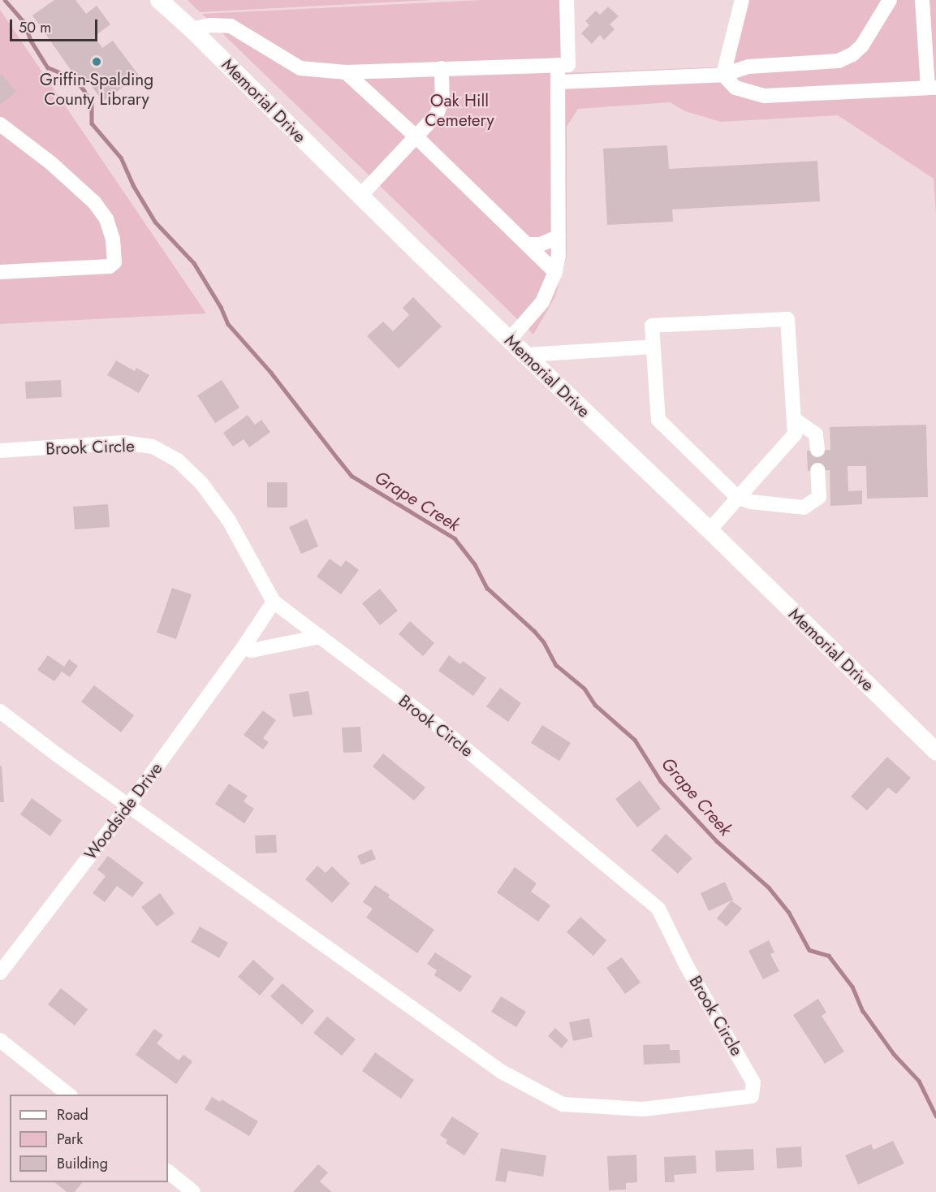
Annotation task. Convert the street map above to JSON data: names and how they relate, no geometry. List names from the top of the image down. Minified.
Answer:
{"streets":{"main road":["Memorial Drive"],"street":["Brook Circle","Woodside Drive"]},"crossings":[["Brook Circle","Woodside Drive"]],"water":["Grape Creek"],"parks":["Oak Hill Cemetery"],"places":["Griffin-Spalding County Library"],"legend":["Road","Park","Building"],"scale_bar":"50 m"}
